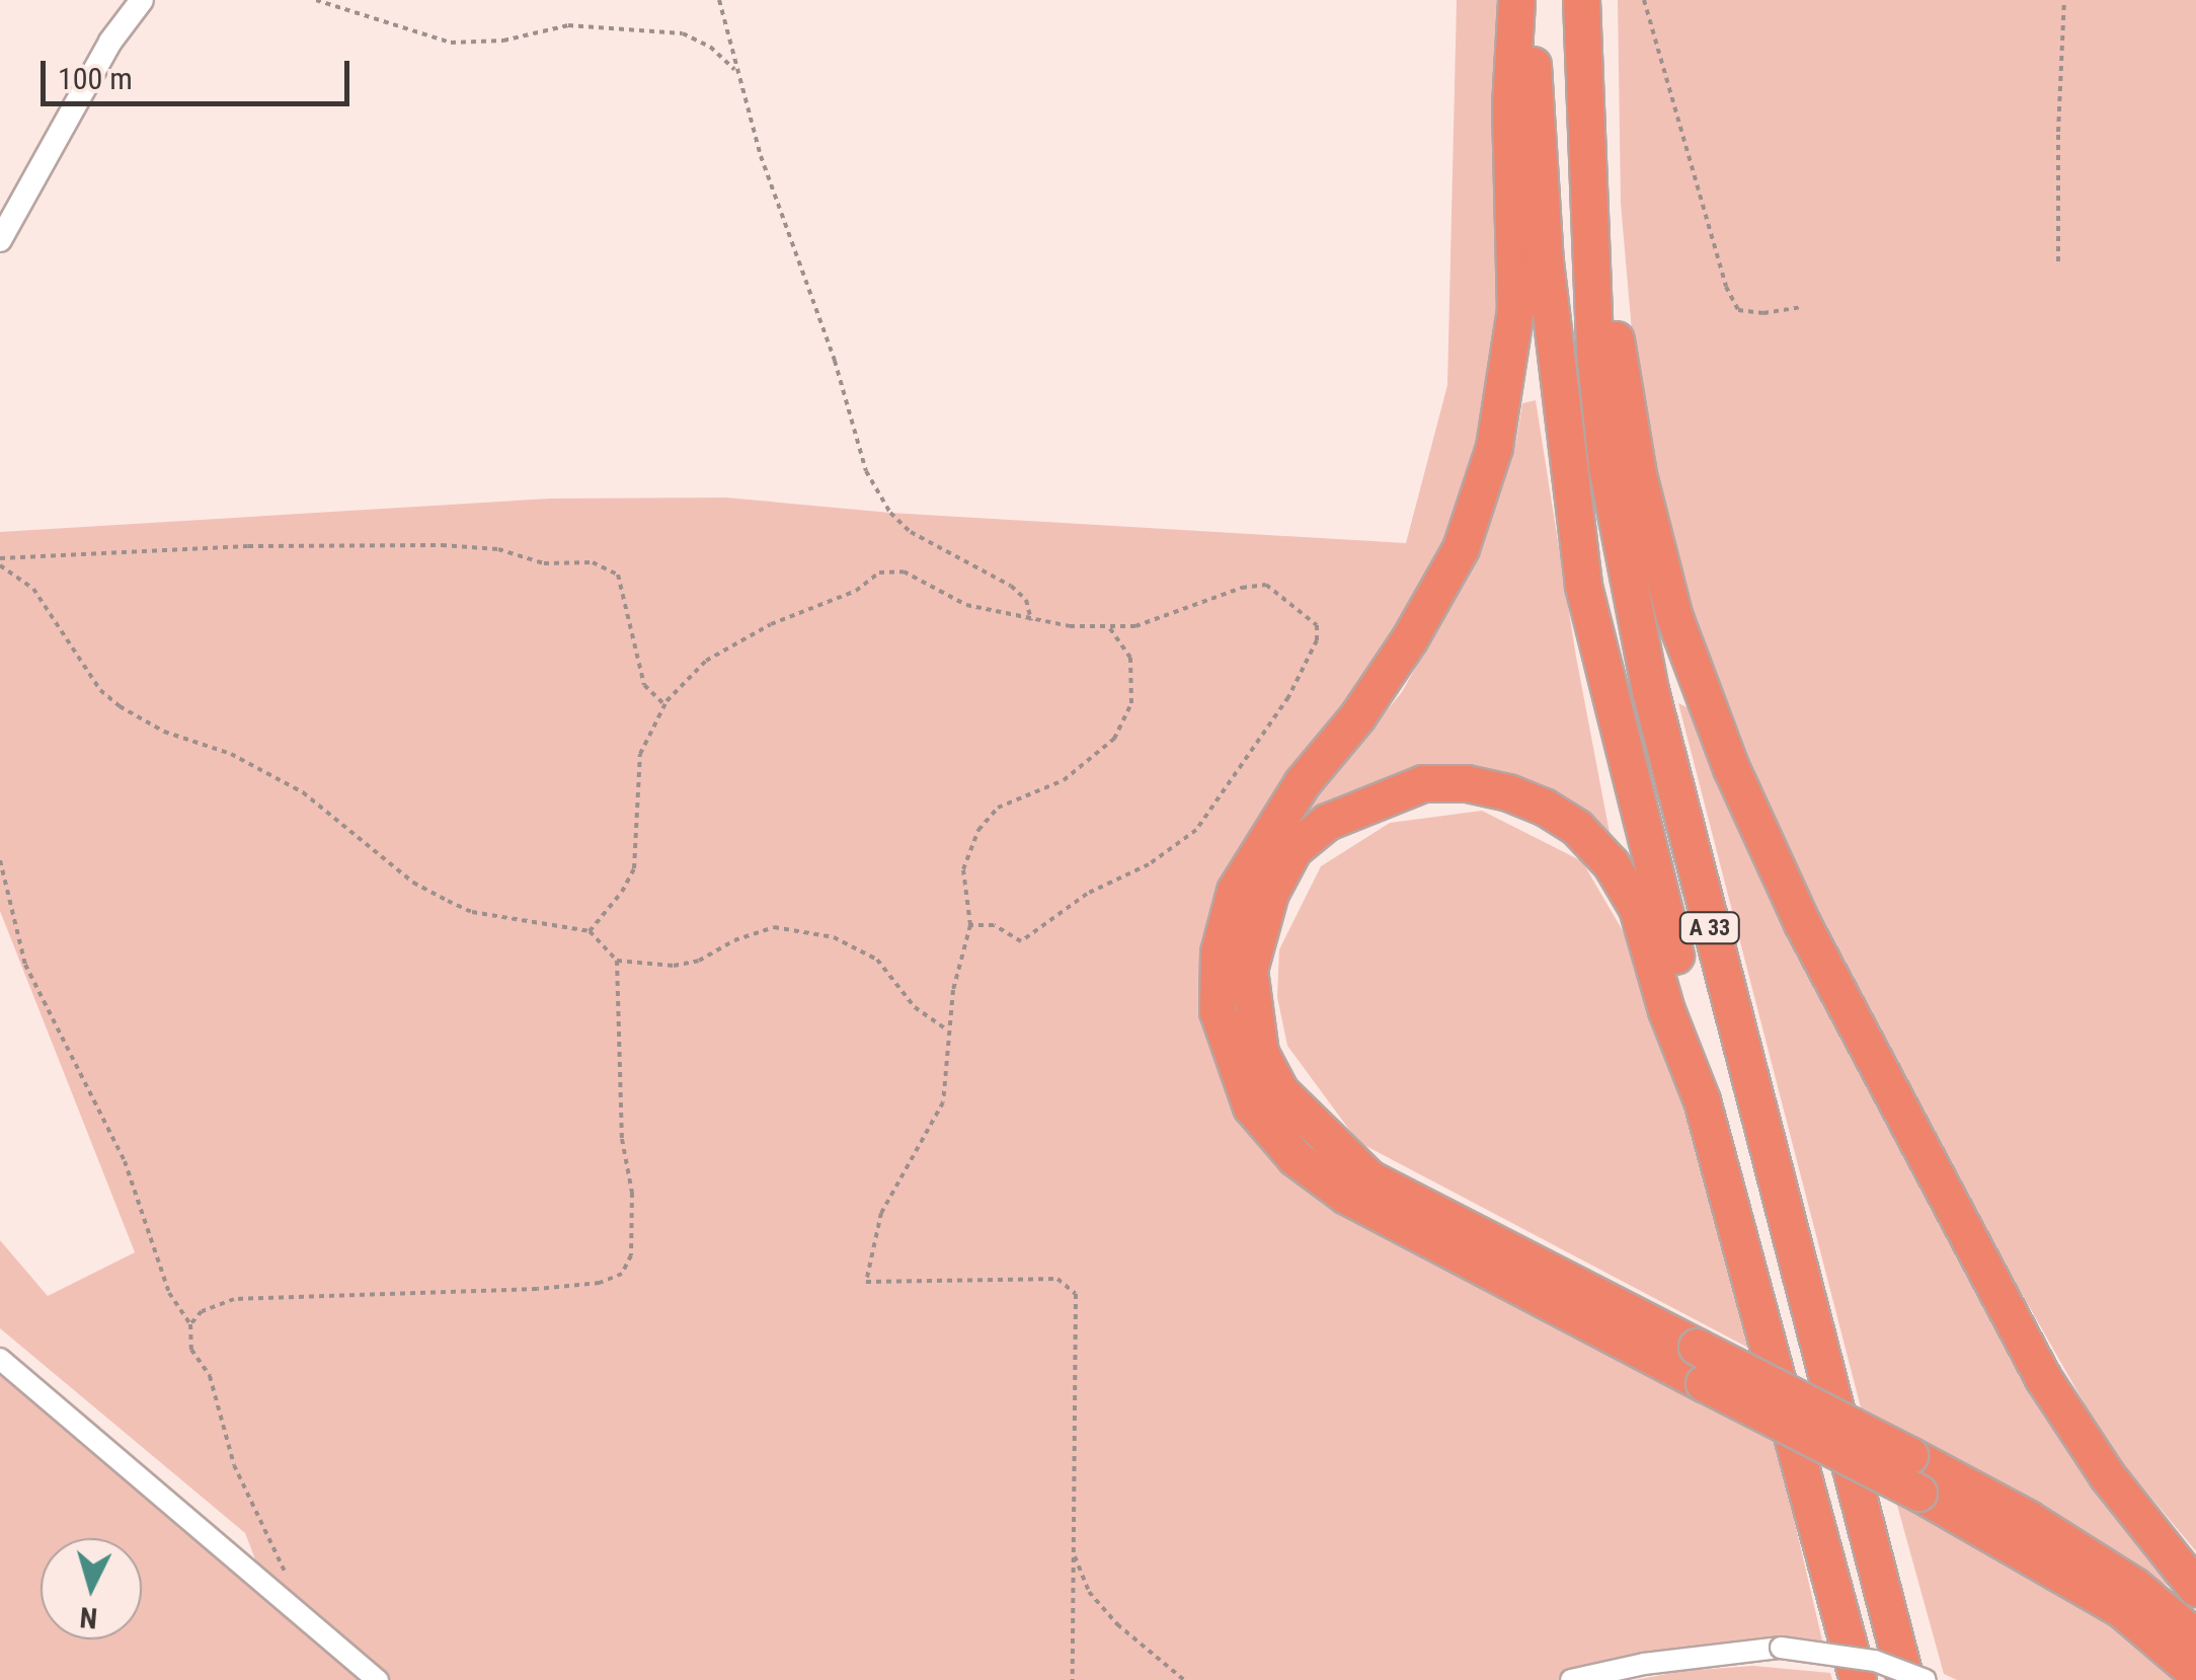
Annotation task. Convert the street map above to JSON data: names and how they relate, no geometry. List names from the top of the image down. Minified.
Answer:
{"streets":{"highway":["A 33"]},"scale_bar":"100 m","north":"bottom"}
